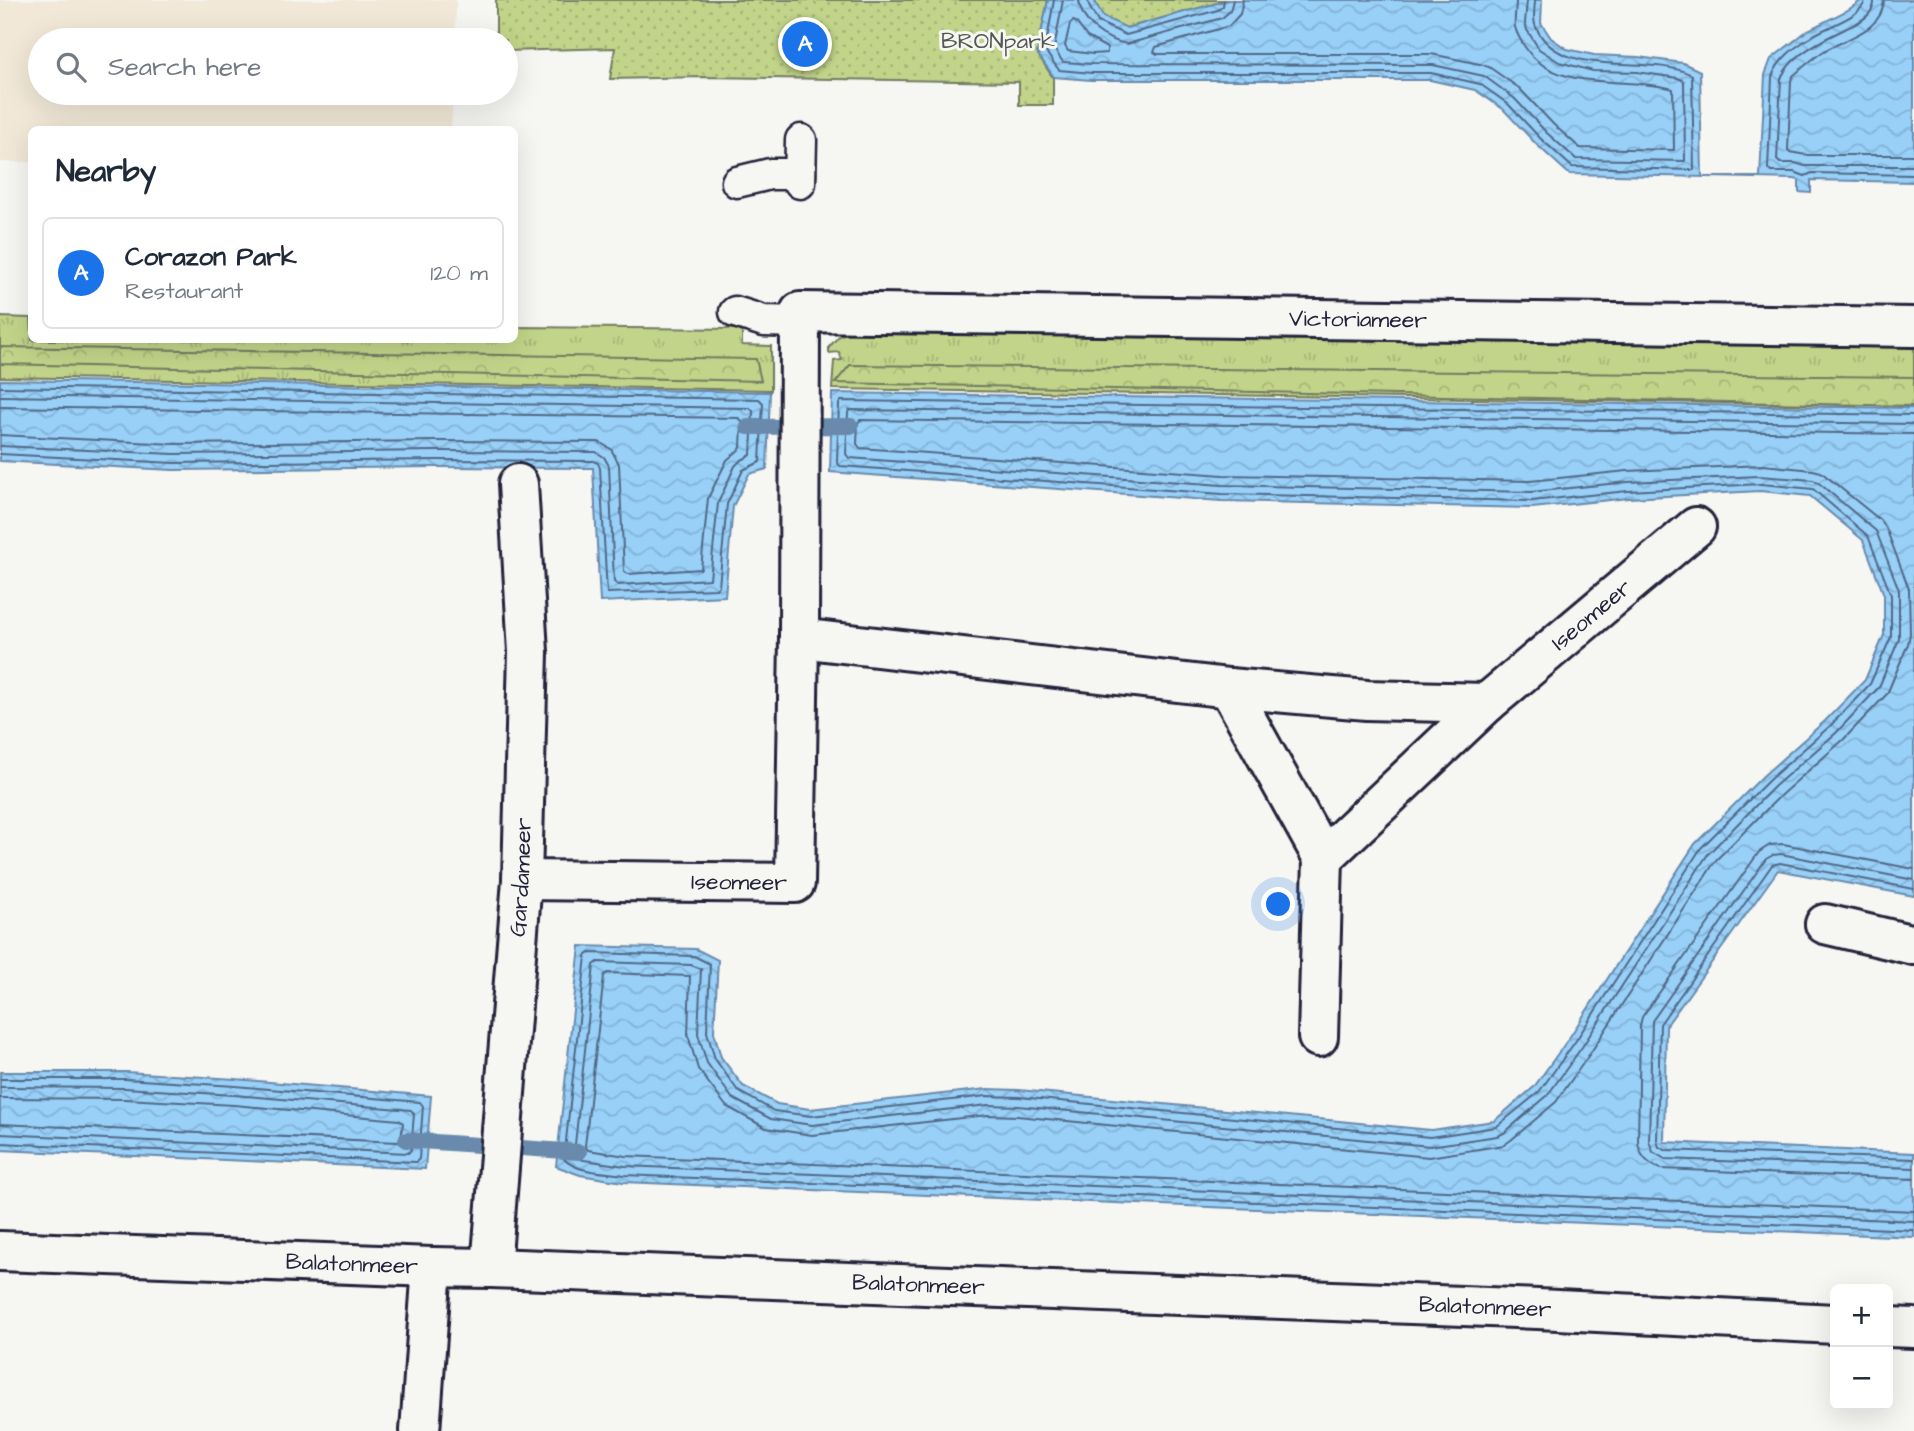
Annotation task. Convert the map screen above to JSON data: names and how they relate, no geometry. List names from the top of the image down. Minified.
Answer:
{"streets":{"street":["Victoriameer","Iseomeer","Gardameer","Balatonmeer"]},"crossings":[["Victoriameer","Iseomeer"],["Iseomeer","Gardameer"],["Gardameer","Balatonmeer"]],"parks":["BRONpark"],"page":{"pins":"A","search":"Search here","heading":"Nearby","list":[{"mark":"A","name":"Corazon Park","note":"Restaurant","value":"120 m"}],"map_buttons":["+","−"]}}
